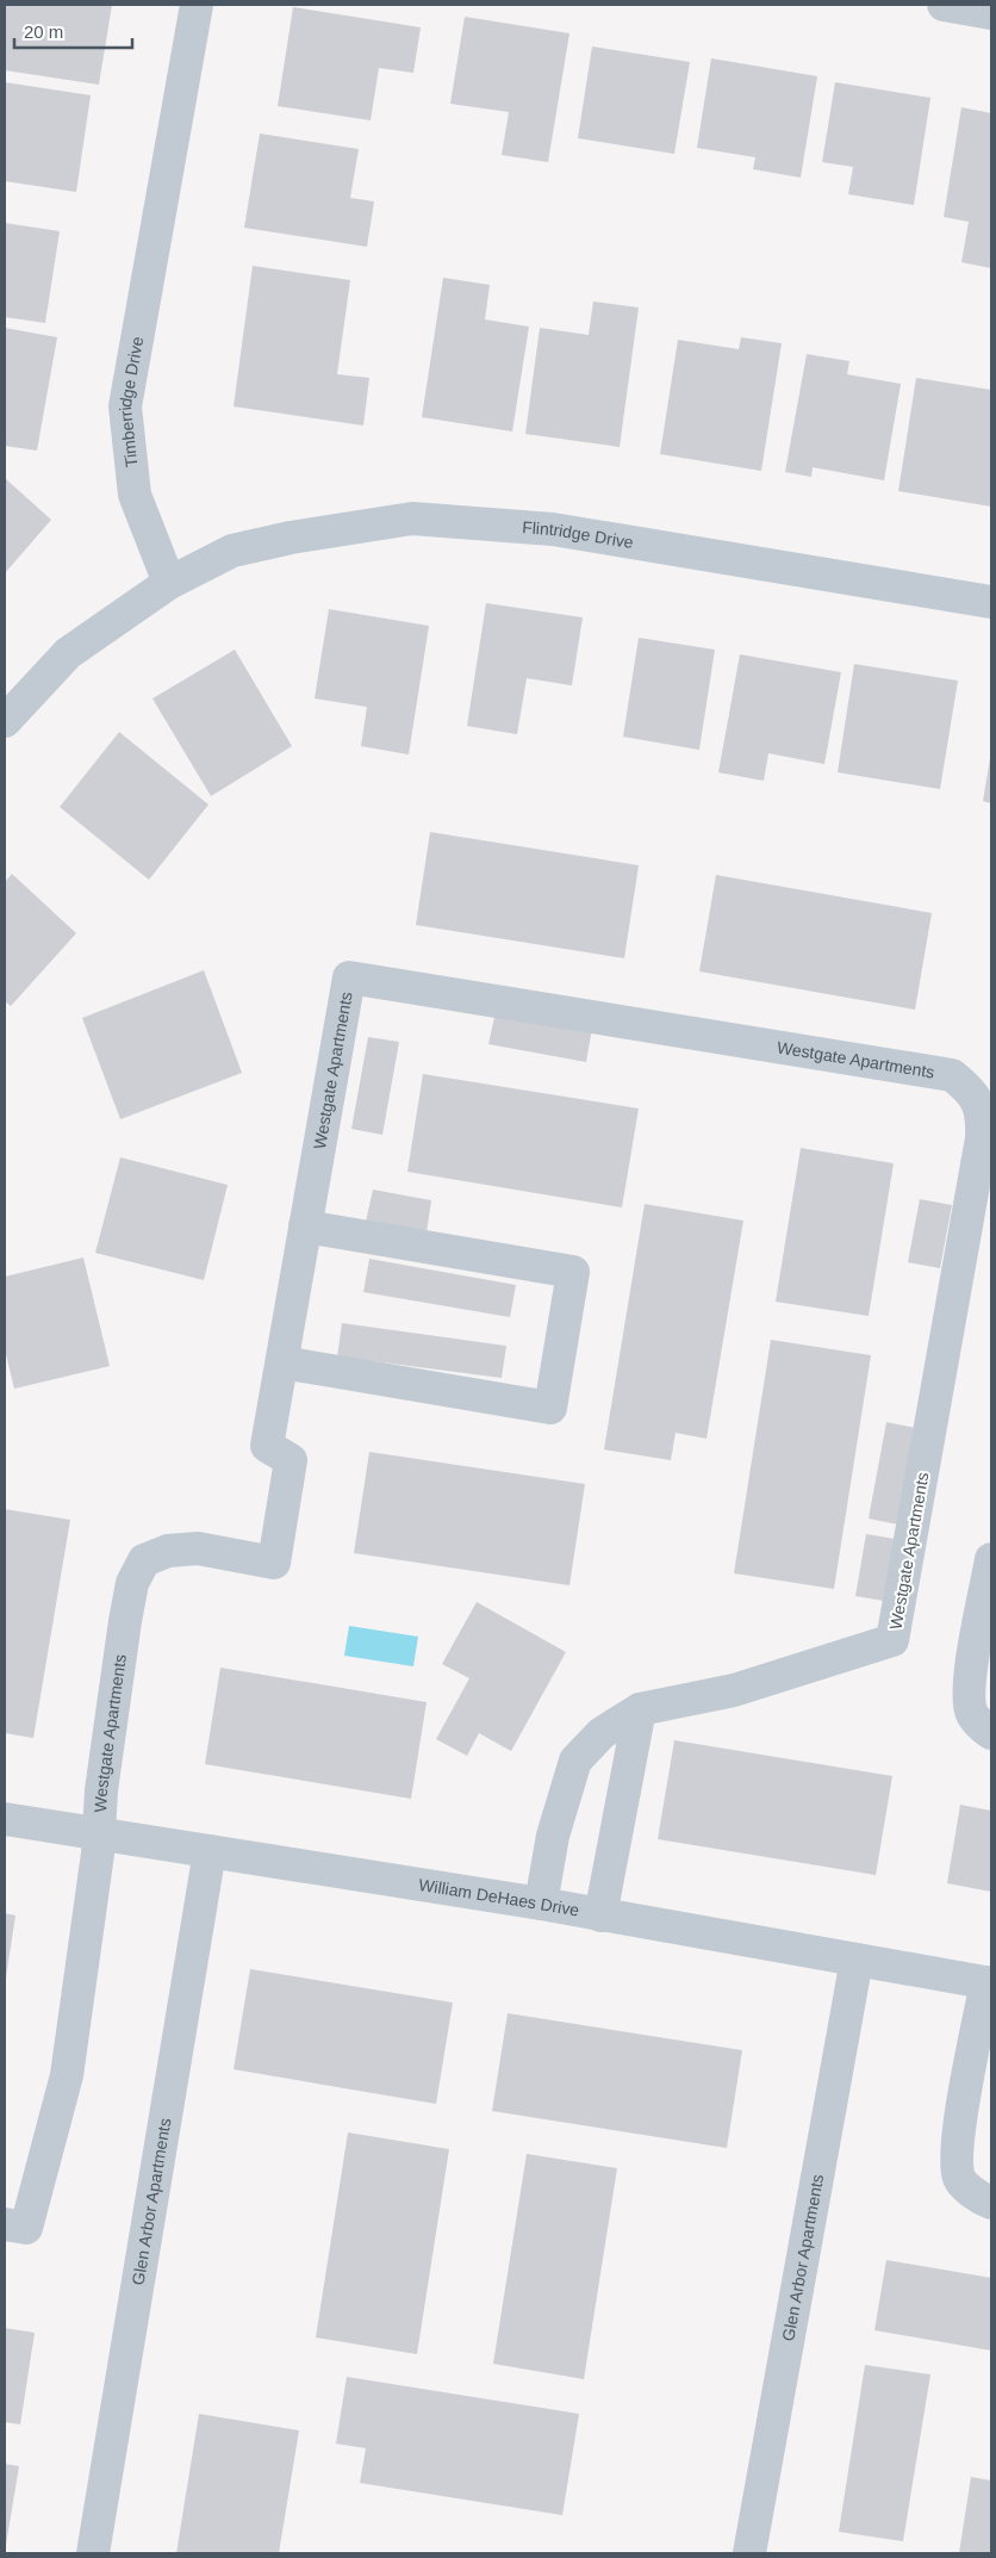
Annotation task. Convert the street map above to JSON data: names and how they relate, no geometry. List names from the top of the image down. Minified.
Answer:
{"streets":{"street":["Timberridge Drive","Flintridge Drive","Westgate Apartments","William DeHaes Drive","Glen Arbor Apartments"]},"crossings":[["Timberridge Drive","Flintridge Drive"],["Westgate Apartments","William DeHaes Drive"],["William DeHaes Drive","Glen Arbor Apartments"]],"scale_bar":"20 m"}
